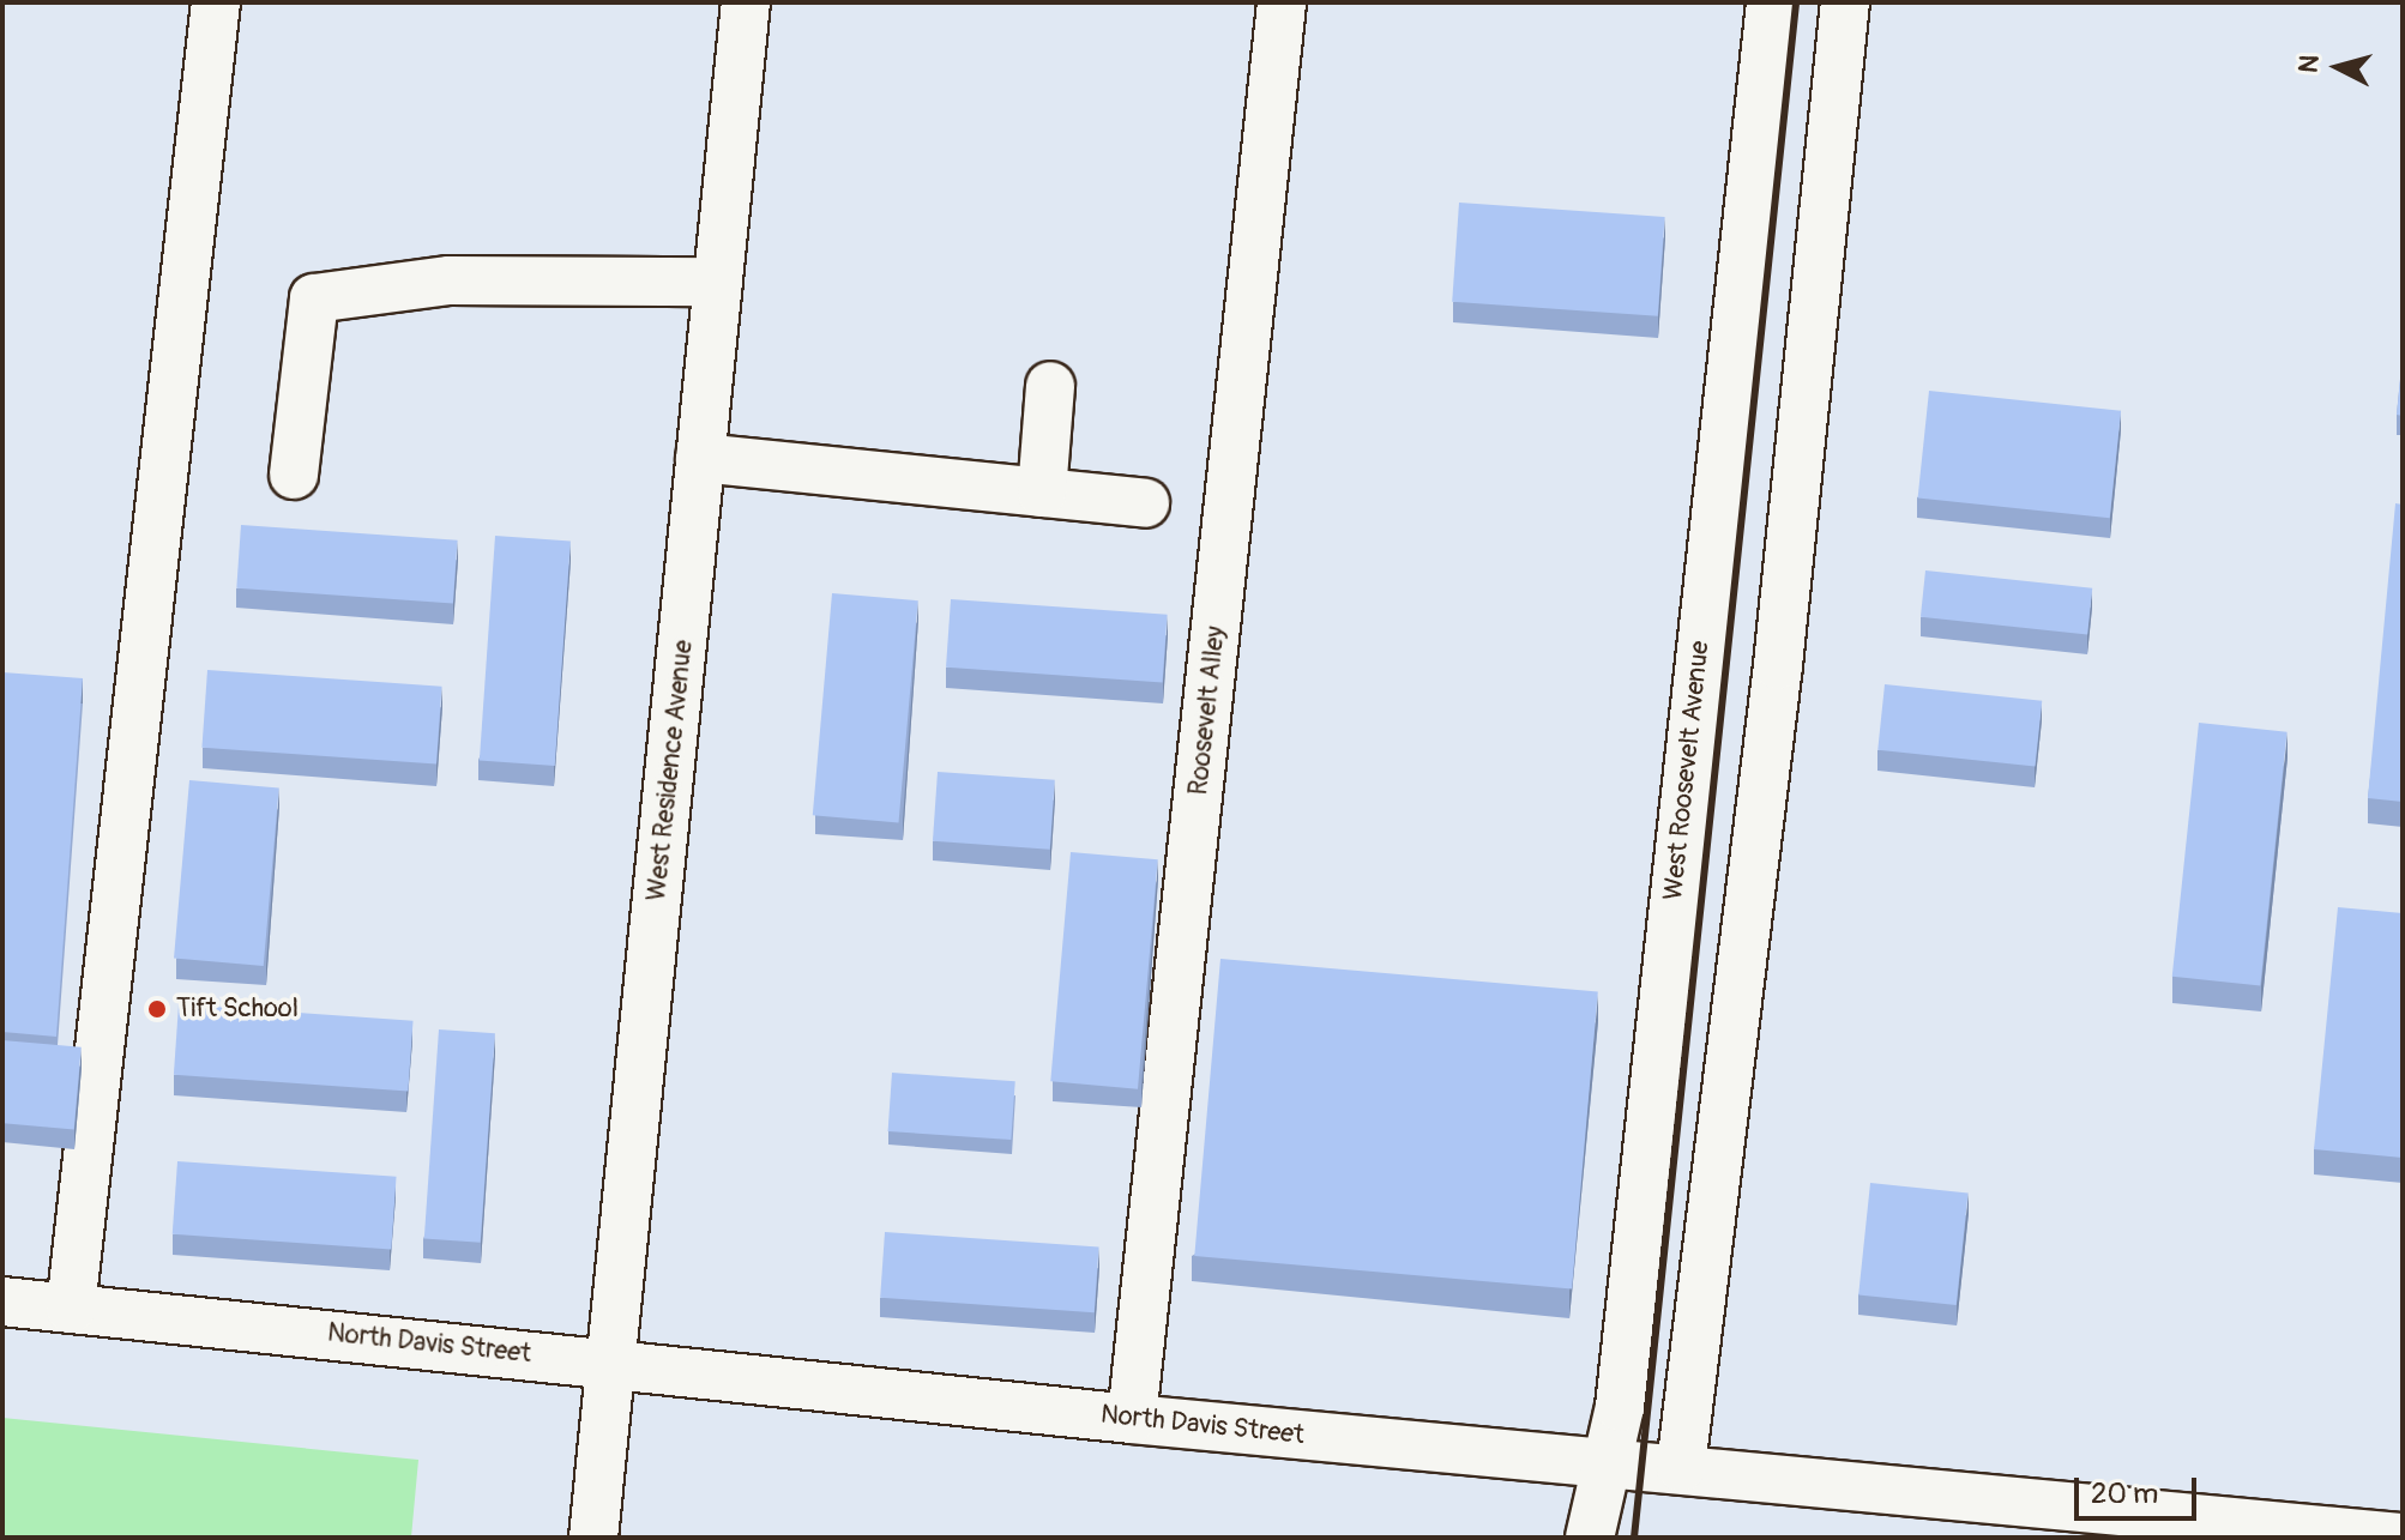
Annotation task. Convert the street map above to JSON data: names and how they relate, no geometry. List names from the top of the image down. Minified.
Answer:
{"streets":{"street":["Roosevelt Alley","West Residence Avenue","West Roosevelt Avenue","North Davis Street"]},"crossings":[["Roosevelt Alley","North Davis Street"],["West Residence Avenue","North Davis Street"],["West Roosevelt Avenue","North Davis Street"]],"places":["Tift School"],"scale_bar":"20 m","north":"left"}
